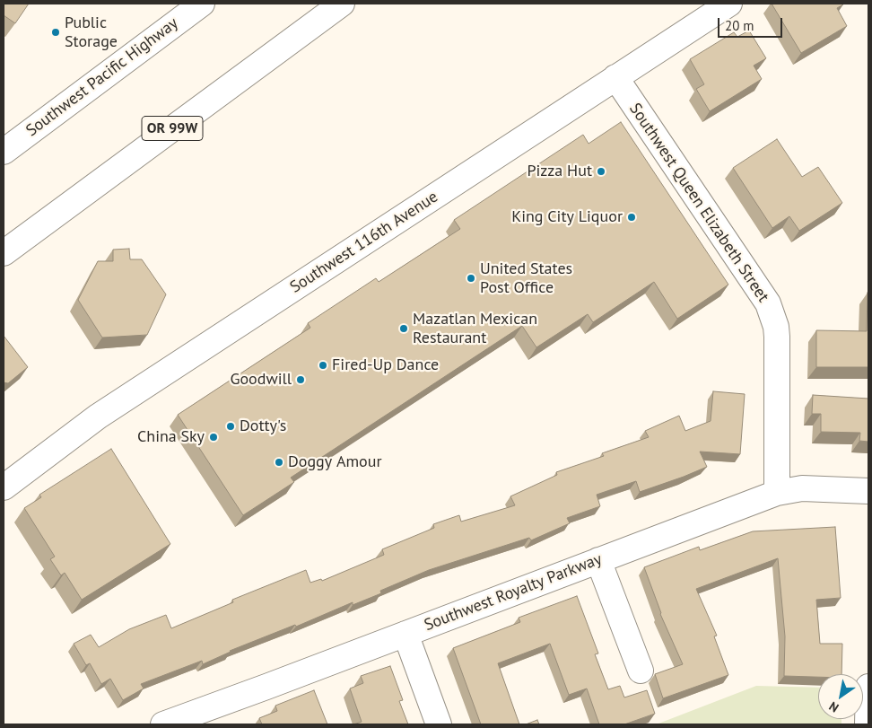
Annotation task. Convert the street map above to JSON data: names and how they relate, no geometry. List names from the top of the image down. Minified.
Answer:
{"streets":{"main road":["Southwest Pacific Highway","OR 99W","Southwest Queen Elizabeth Street","Southwest 116th Avenue","Southwest Royalty Parkway"]},"crossings":[["Southwest Queen Elizabeth Street","Southwest 116th Avenue"],["Southwest Queen Elizabeth Street","Southwest Royalty Parkway"]],"places":["Public Storage","Pizza Hut","King City Liquor","United States Post Office","Mazatlan Mexican Restaurant","Fired-Up Dance","Goodwill","Dotty's","China Sky","Doggy Amour"],"scale_bar":"20 m","north":"bottom left"}
